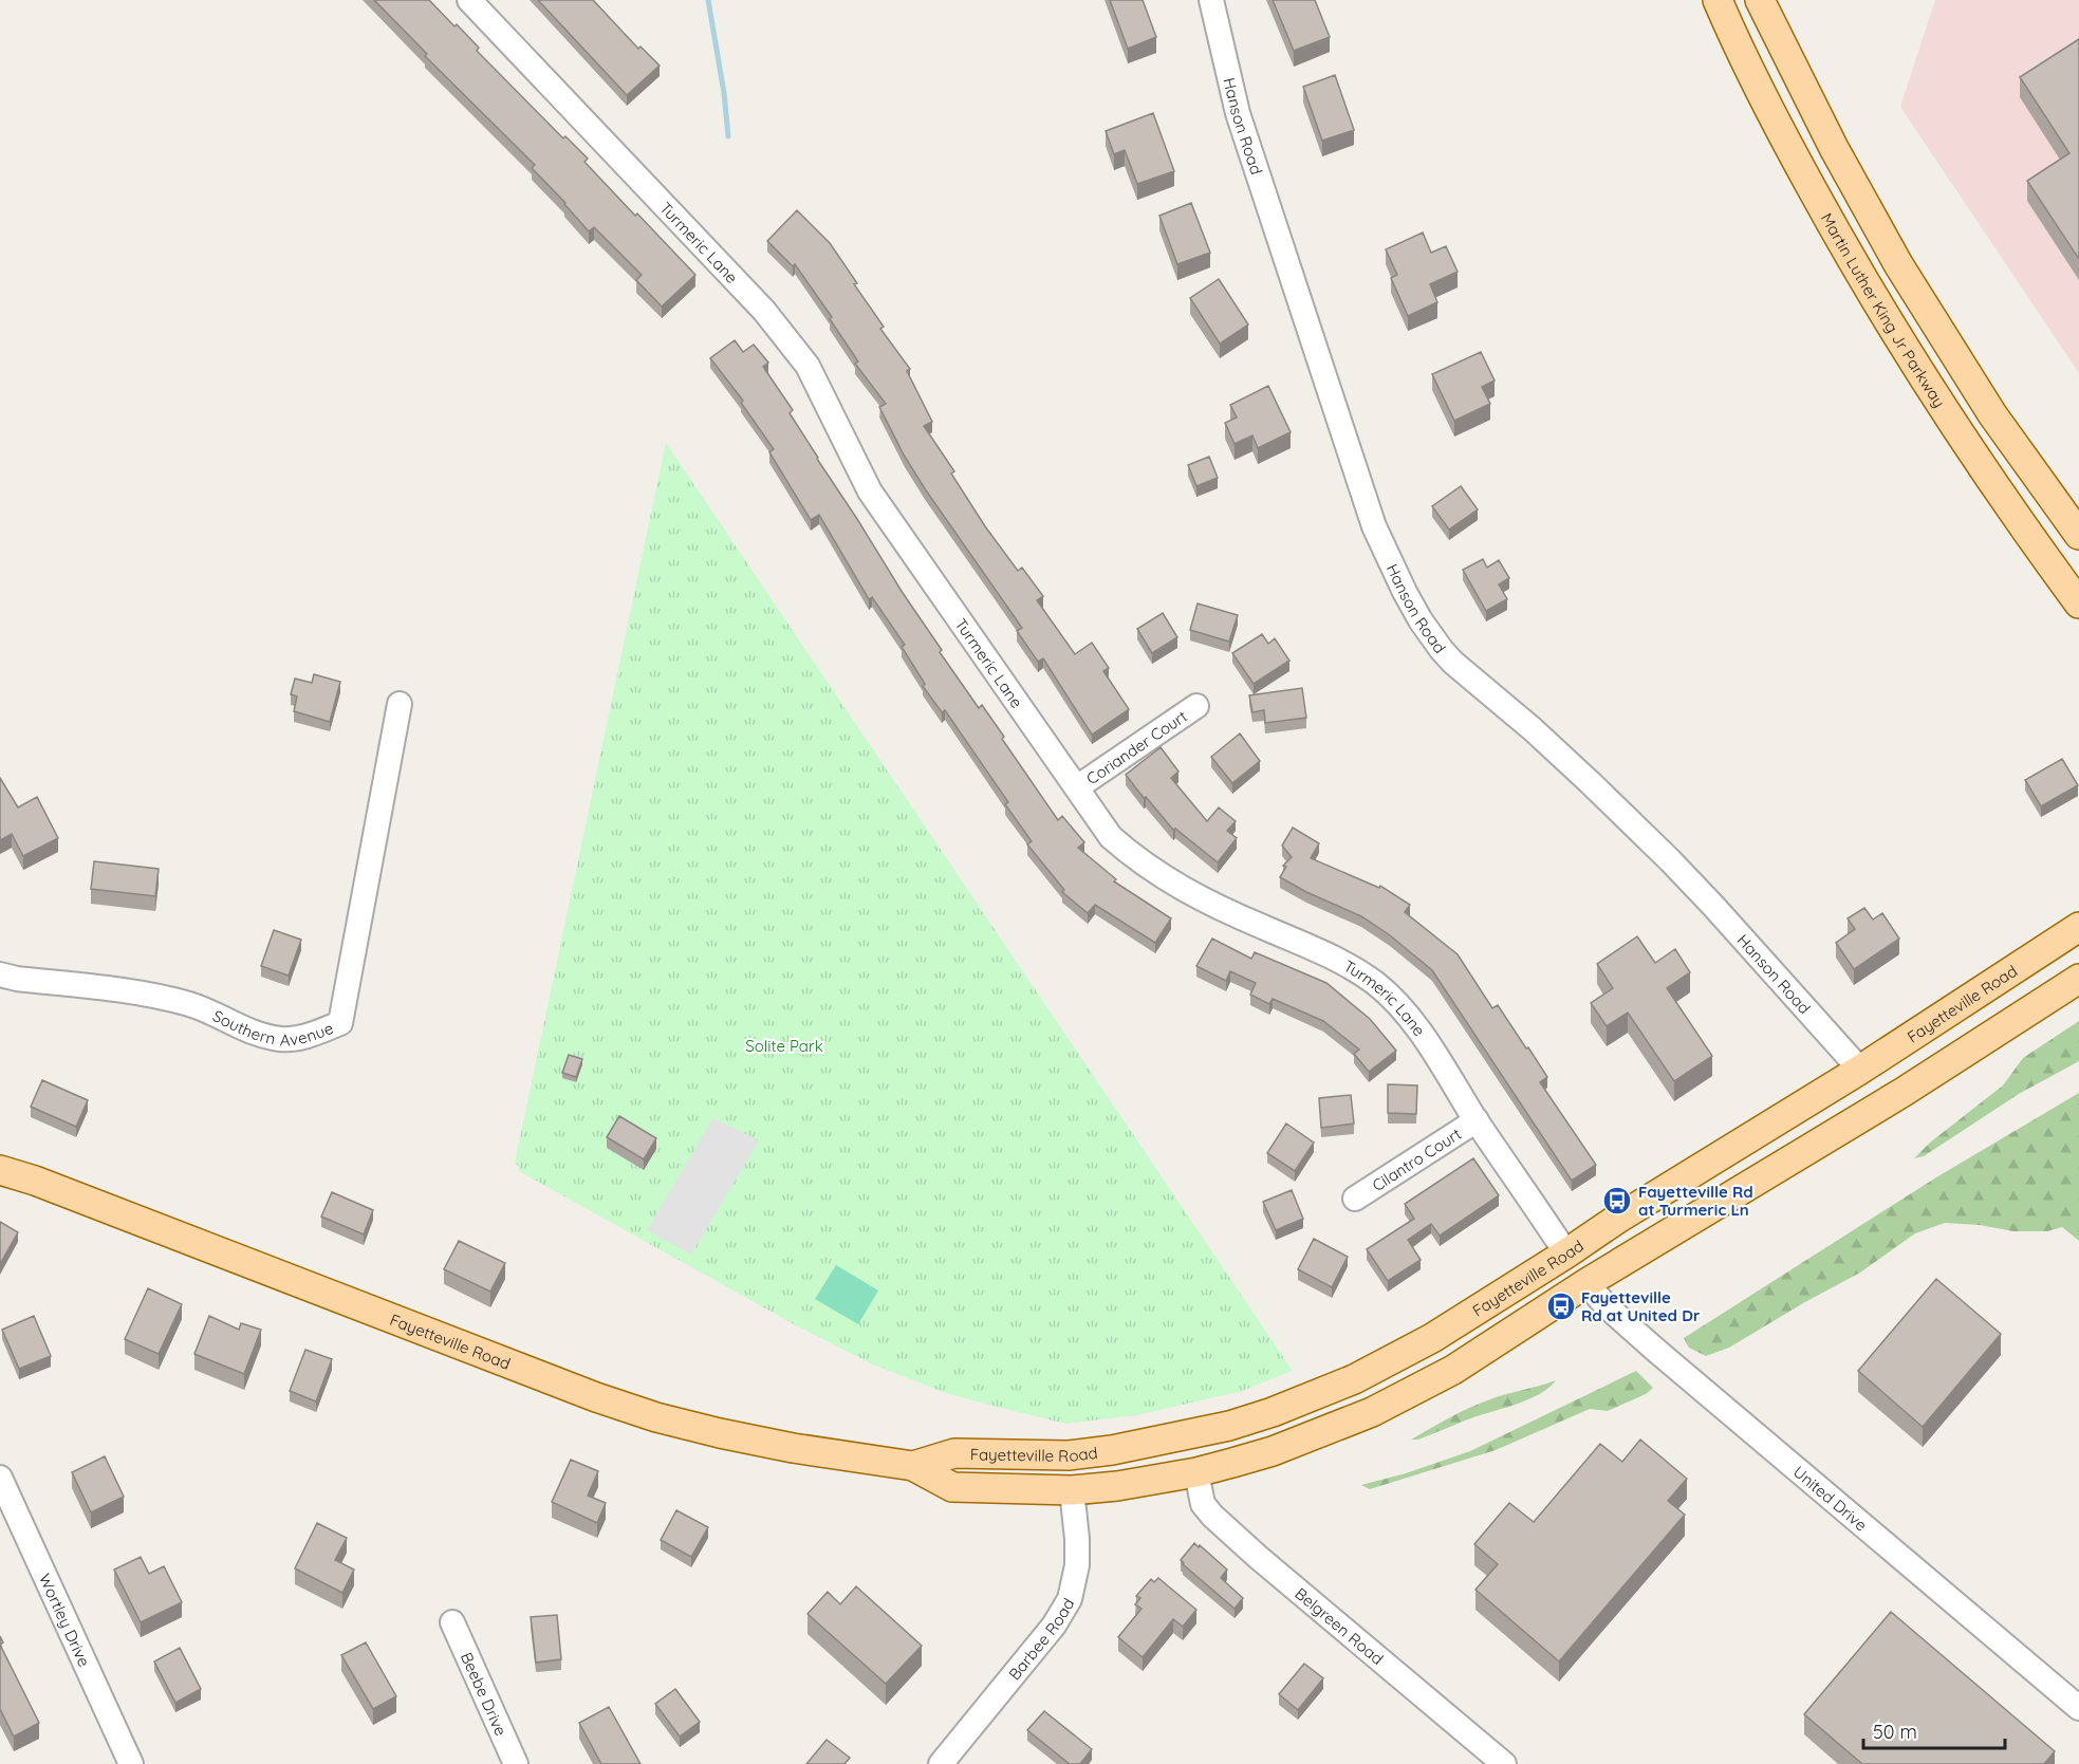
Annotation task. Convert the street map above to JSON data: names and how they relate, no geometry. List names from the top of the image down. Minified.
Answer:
{"streets":{"main road":["Martin Luther King Jr Parkway","Fayetteville Road"],"street":["Hanson Road","Turmeric Lane","Coriander Court","Southern Avenue","Cilantro Court","United Drive","Wortley Drive","Belgreen Road","Barbee Road","Beebe Drive"]},"crossings":[["Hanson Road","Fayetteville Road"],["Turmeric Lane","Coriander Court"],["Turmeric Lane","Fayetteville Road"],["Turmeric Lane","Cilantro Court"],["Fayetteville Road","United Drive"],["Fayetteville Road","Belgreen Road"],["Fayetteville Road","Barbee Road"]],"parks":["Solite Park"],"places":{"bus stop":["Fayetteville Rd at Turmeric Ln","Fayetteville Rd at United Dr"]},"scale_bar":"50 m"}
